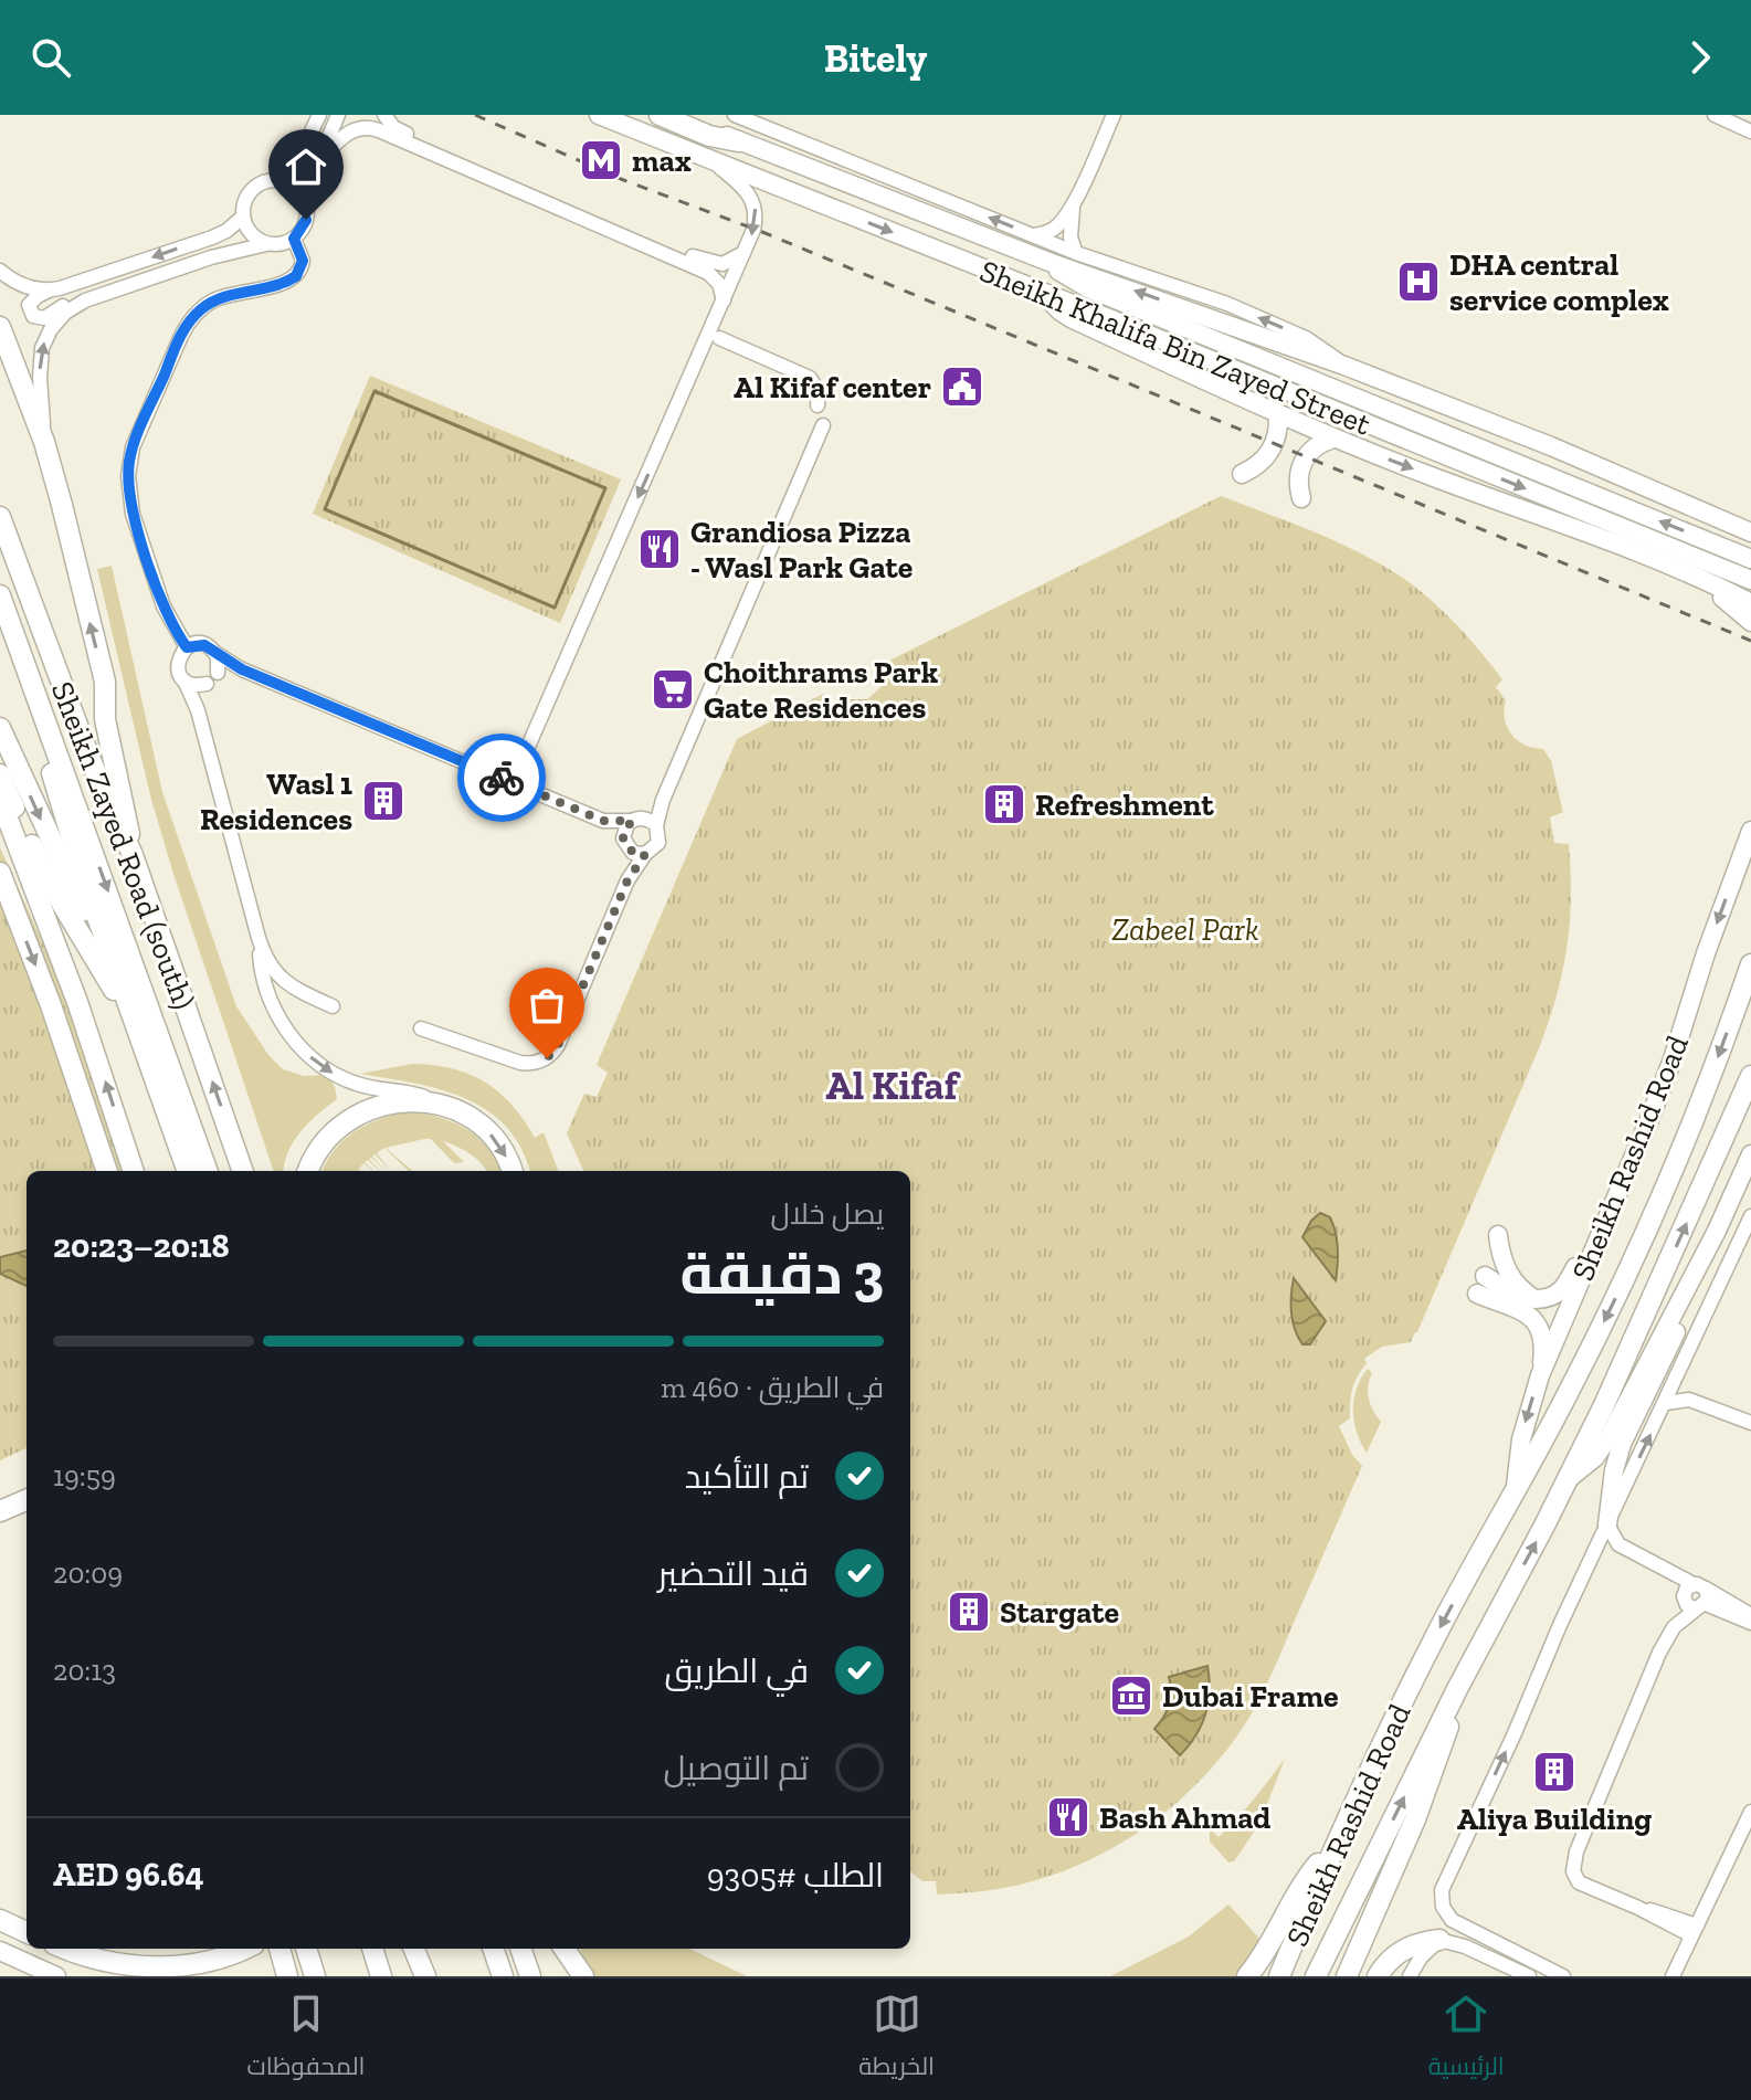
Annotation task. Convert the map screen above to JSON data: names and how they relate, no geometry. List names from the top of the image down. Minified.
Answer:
{"streets":{"highway":["Sheikh Zayed Road (south)","Sheikh Rashid Road"],"main road":["Sheikh Khalifa Bin Zayed Street"]},"districts":["Al Kifaf"],"parks":["Zabeel Park"],"places":{"metro station":["max"],"hospital":["DHA central service complex"],"public building":["Al Kifaf center"],"restaurant":["Grandiosa Pizza - Wasl Park Gate","Bash Ahmad"],"supermarket":["Choithrams Park Gate Residences"],"building":["Wasl 1 Residences","Refreshment","Stargate","Aliya Building"],"museum":["Dubai Frame"]},"page":{"header":"Bitely","heading":["3 دقيقة","يصل خلال","20:18–20:23"],"panel":["الطلب #9305","AED 96.64"],"bar":"في الطريق · 460 m","list":[["تم التأكيد","19:59"],["قيد التحضير","20:09"],["في الطريق","20:13"],"تم التوصيل"],"tabs":["الرئيسية","الخريطة","المحفوظات"]}}
